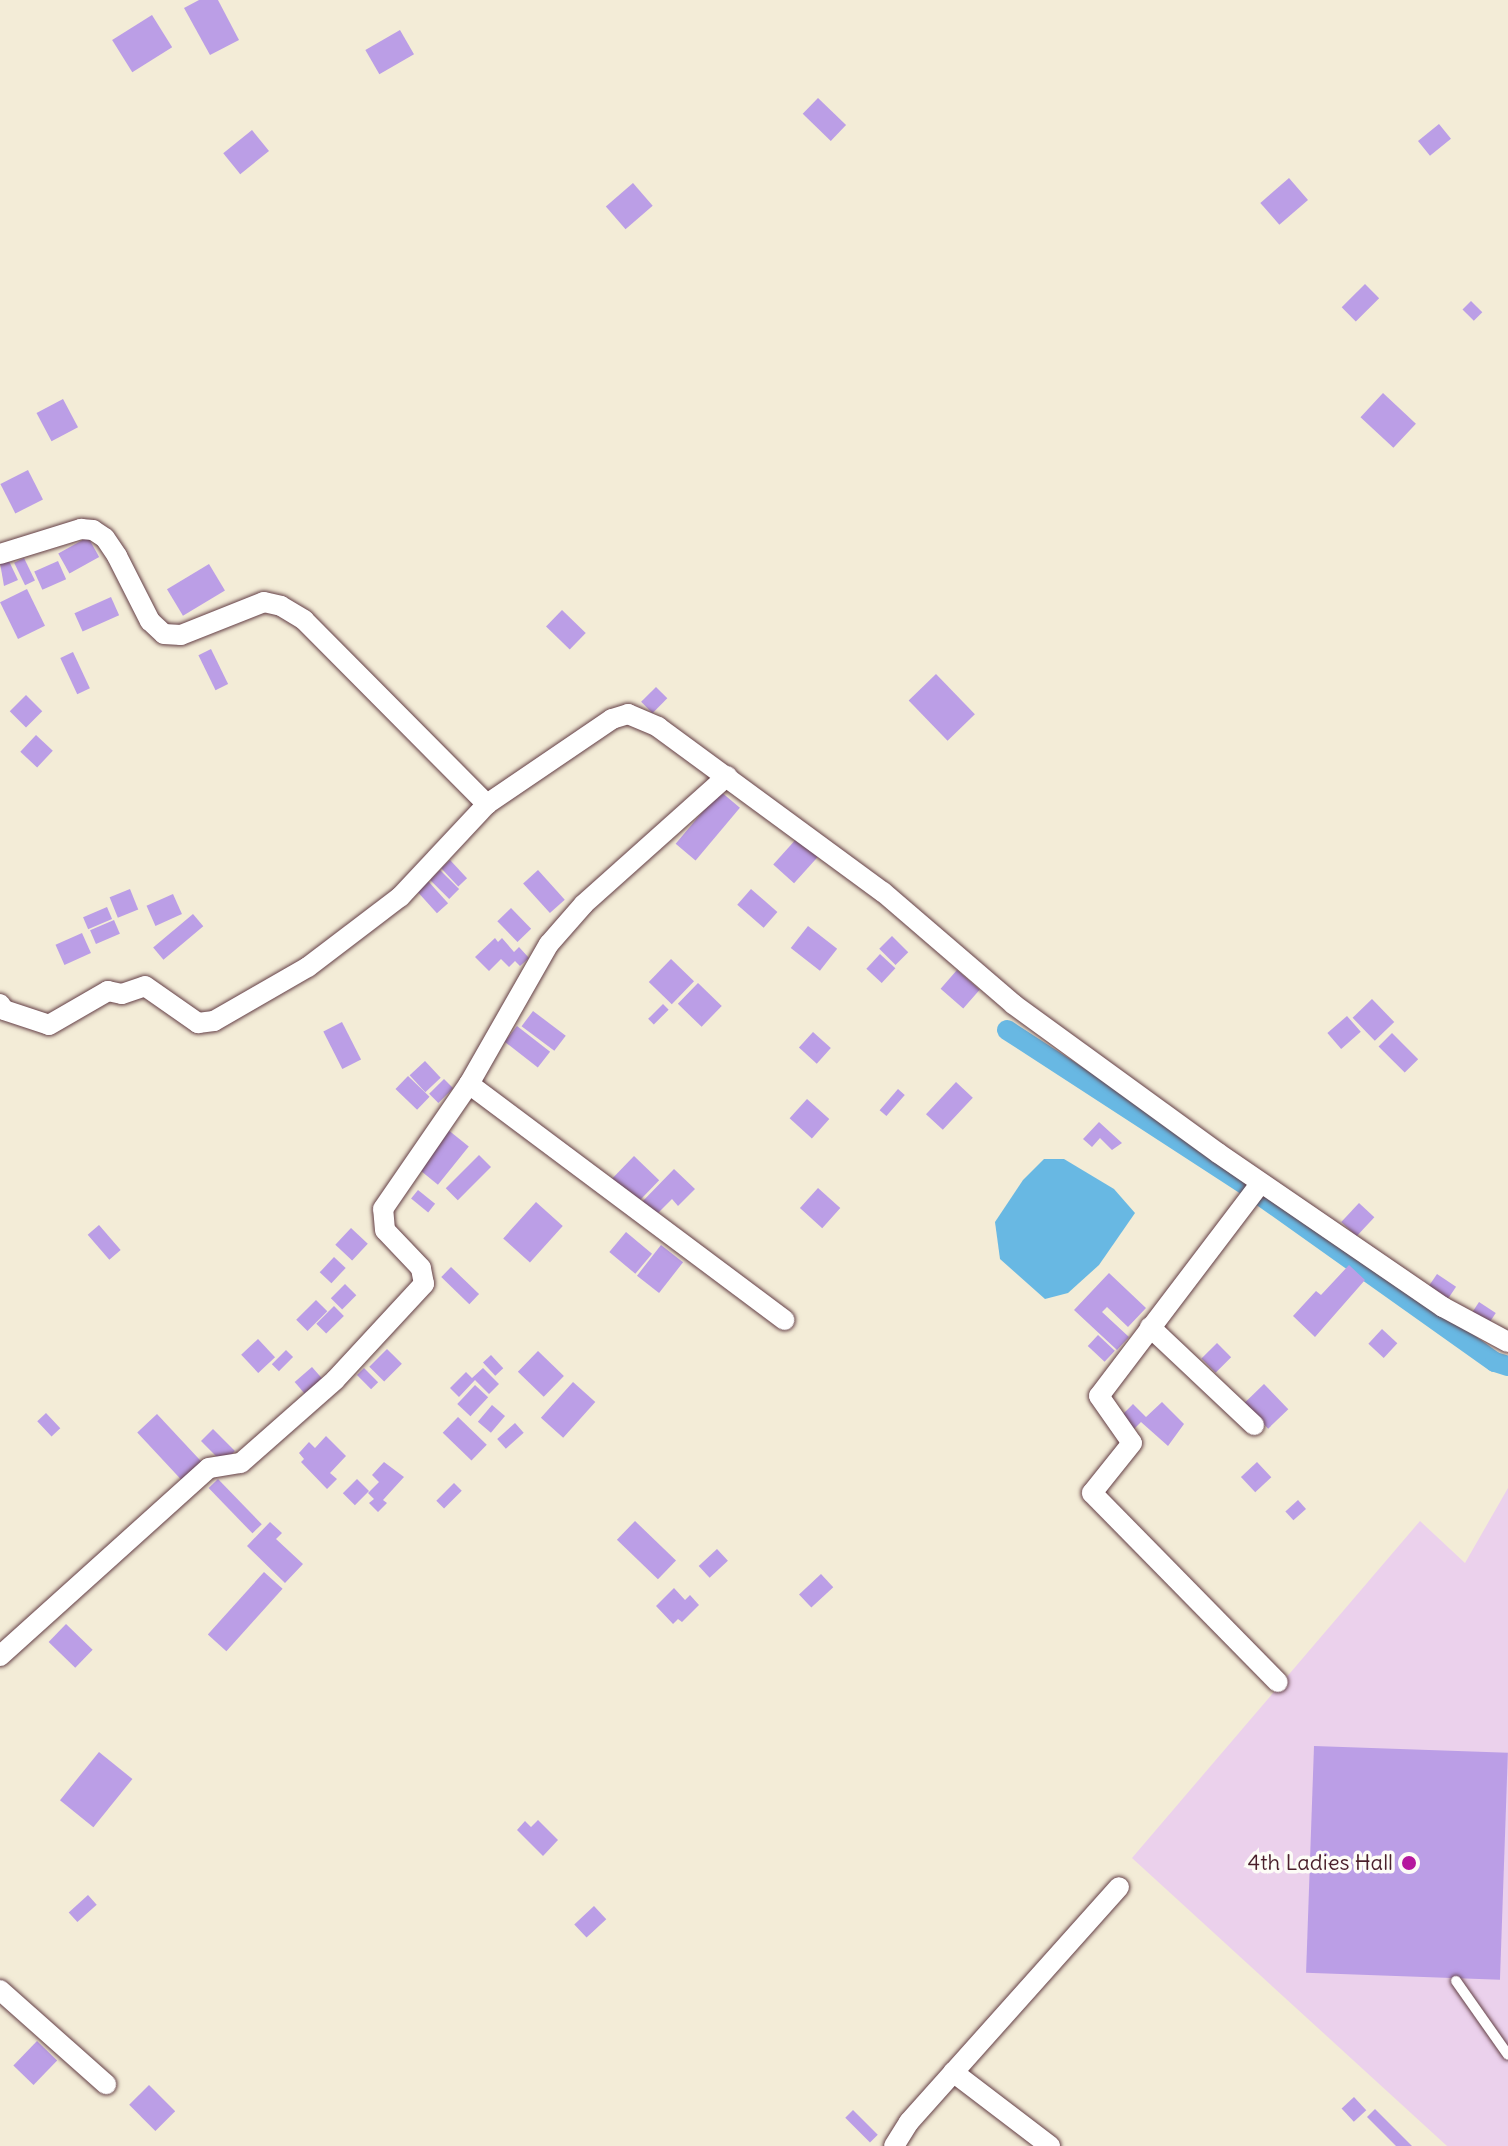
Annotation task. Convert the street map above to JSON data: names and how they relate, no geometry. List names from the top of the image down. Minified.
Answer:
{"places":["4th Ladies Hall"]}
